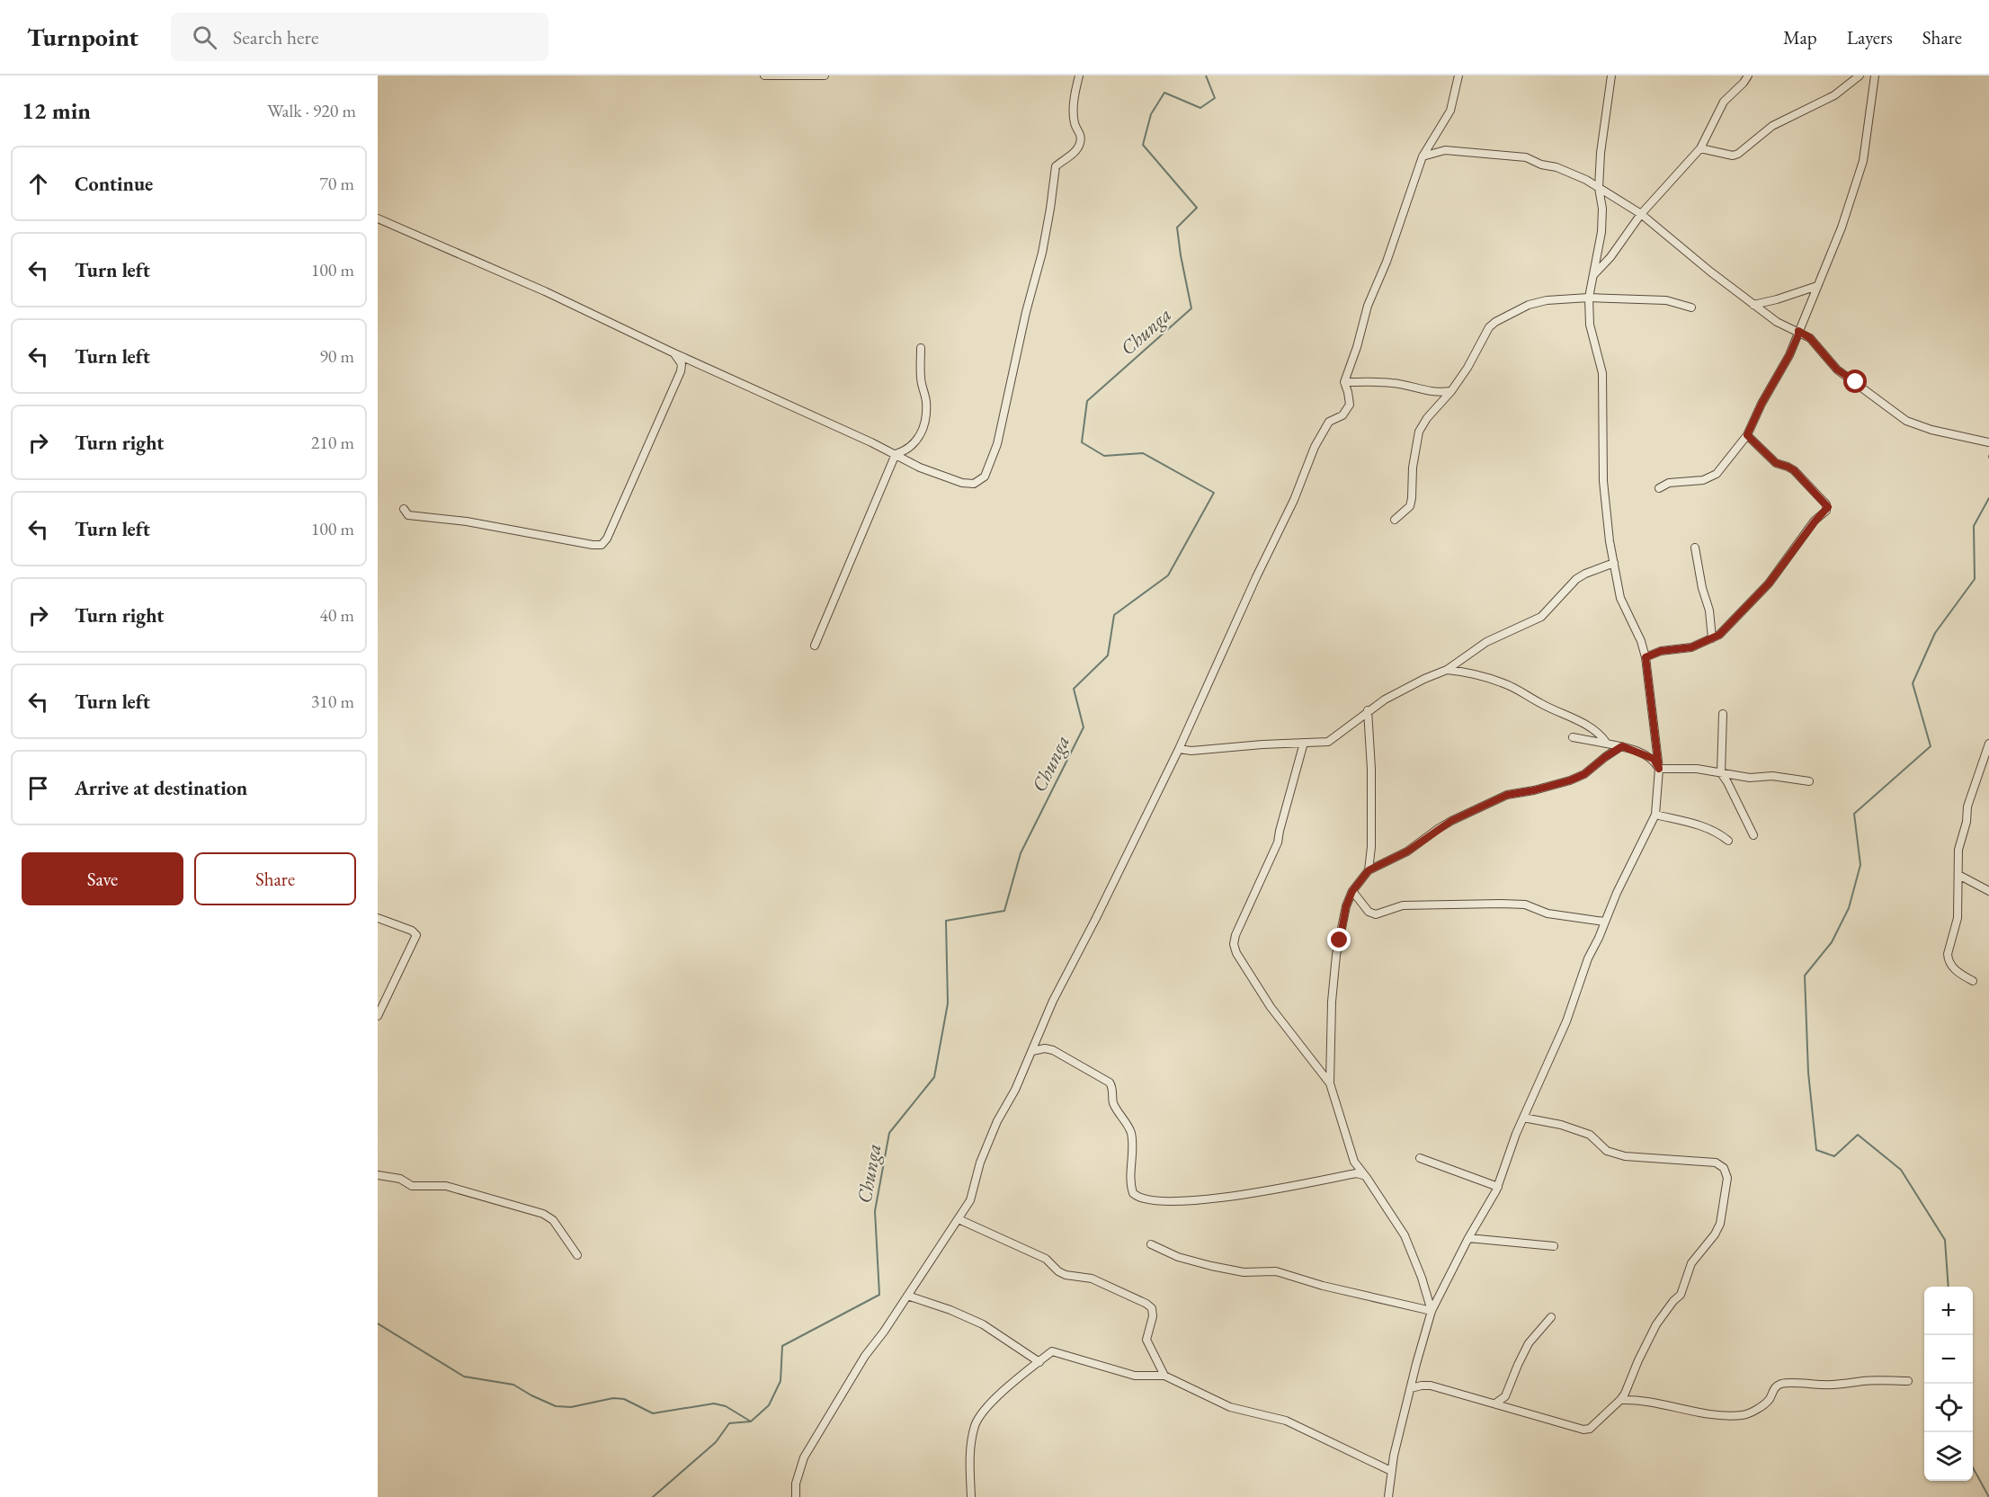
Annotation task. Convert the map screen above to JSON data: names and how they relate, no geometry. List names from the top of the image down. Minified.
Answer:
{"water":["Chunga"],"page":{"header":"Turnpoint","search":"Search here","nav":["Map","Layers","Share"],"heading":["12 min","Walk · 920 m"],"list":[["Continue","70 m"],["Turn left","100 m"],["Turn left","90 m"],["Turn right","210 m"],["Turn left","100 m"],["Turn right","40 m"],["Turn left","310 m"],"Arrive at destination"],"buttons":["Save","Share"],"map_buttons":["+","−"]}}
